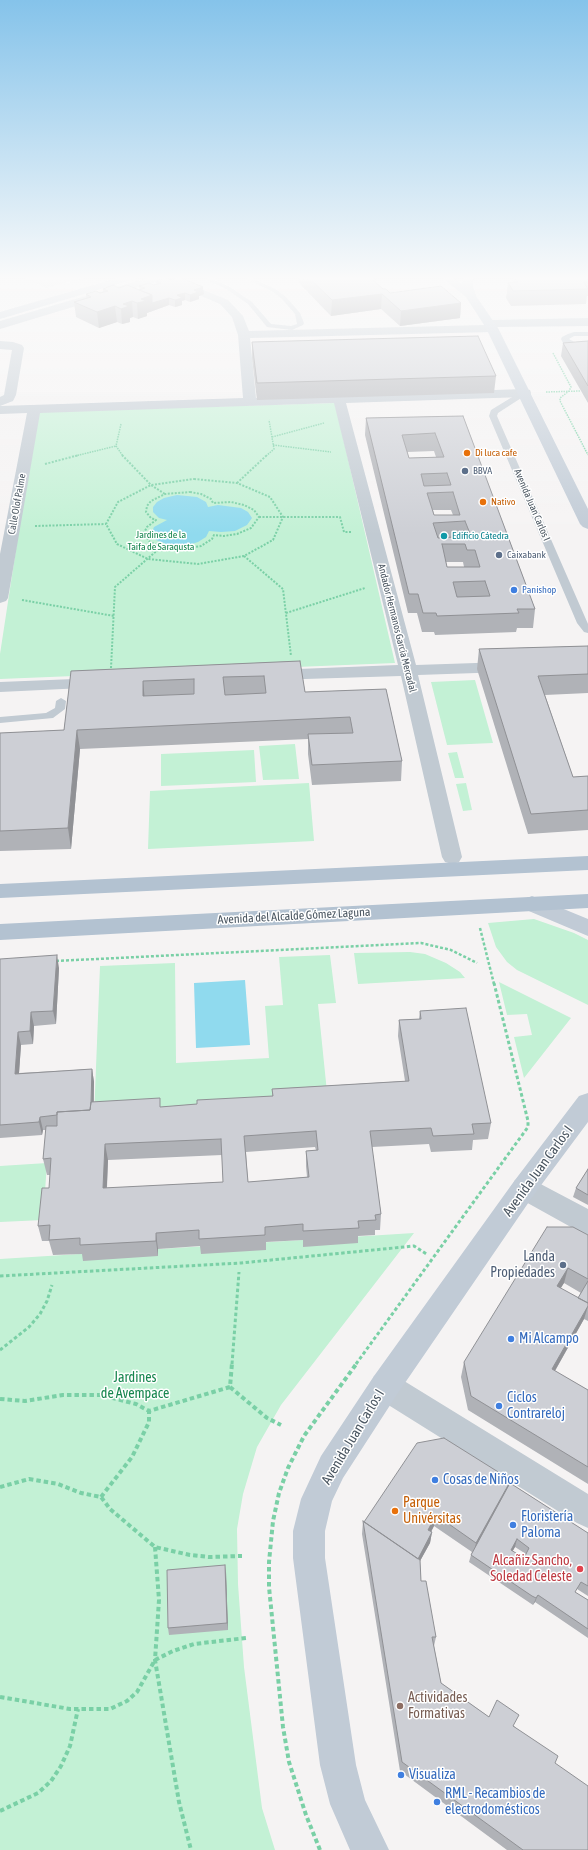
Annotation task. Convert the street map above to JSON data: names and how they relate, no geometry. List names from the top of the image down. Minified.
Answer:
{"streets":{"main road":["Avenida del Alcalde Gómez Laguna"],"street":["Calle Olof Palme","Avenida Juan Carlos I","Andador Hermanos García Mercadal"]},"parks":["Jardines de la Taifa de Saraqusta","Jardines de Avempace"],"places":["Di luca cafe","BBVA","Nativo","Edificio Cátedra","Caixabank","Panishop","Landa Propiedades","Mi Alcampo","Ciclos Contrareloj","Cosas de Niños","Parque Univérsitas","Floristería Paloma","Alcañiz Sancho, Soledad Celeste","Actividades Formativas","Visualiza","RML - Recambios de electrodomésticos"]}
